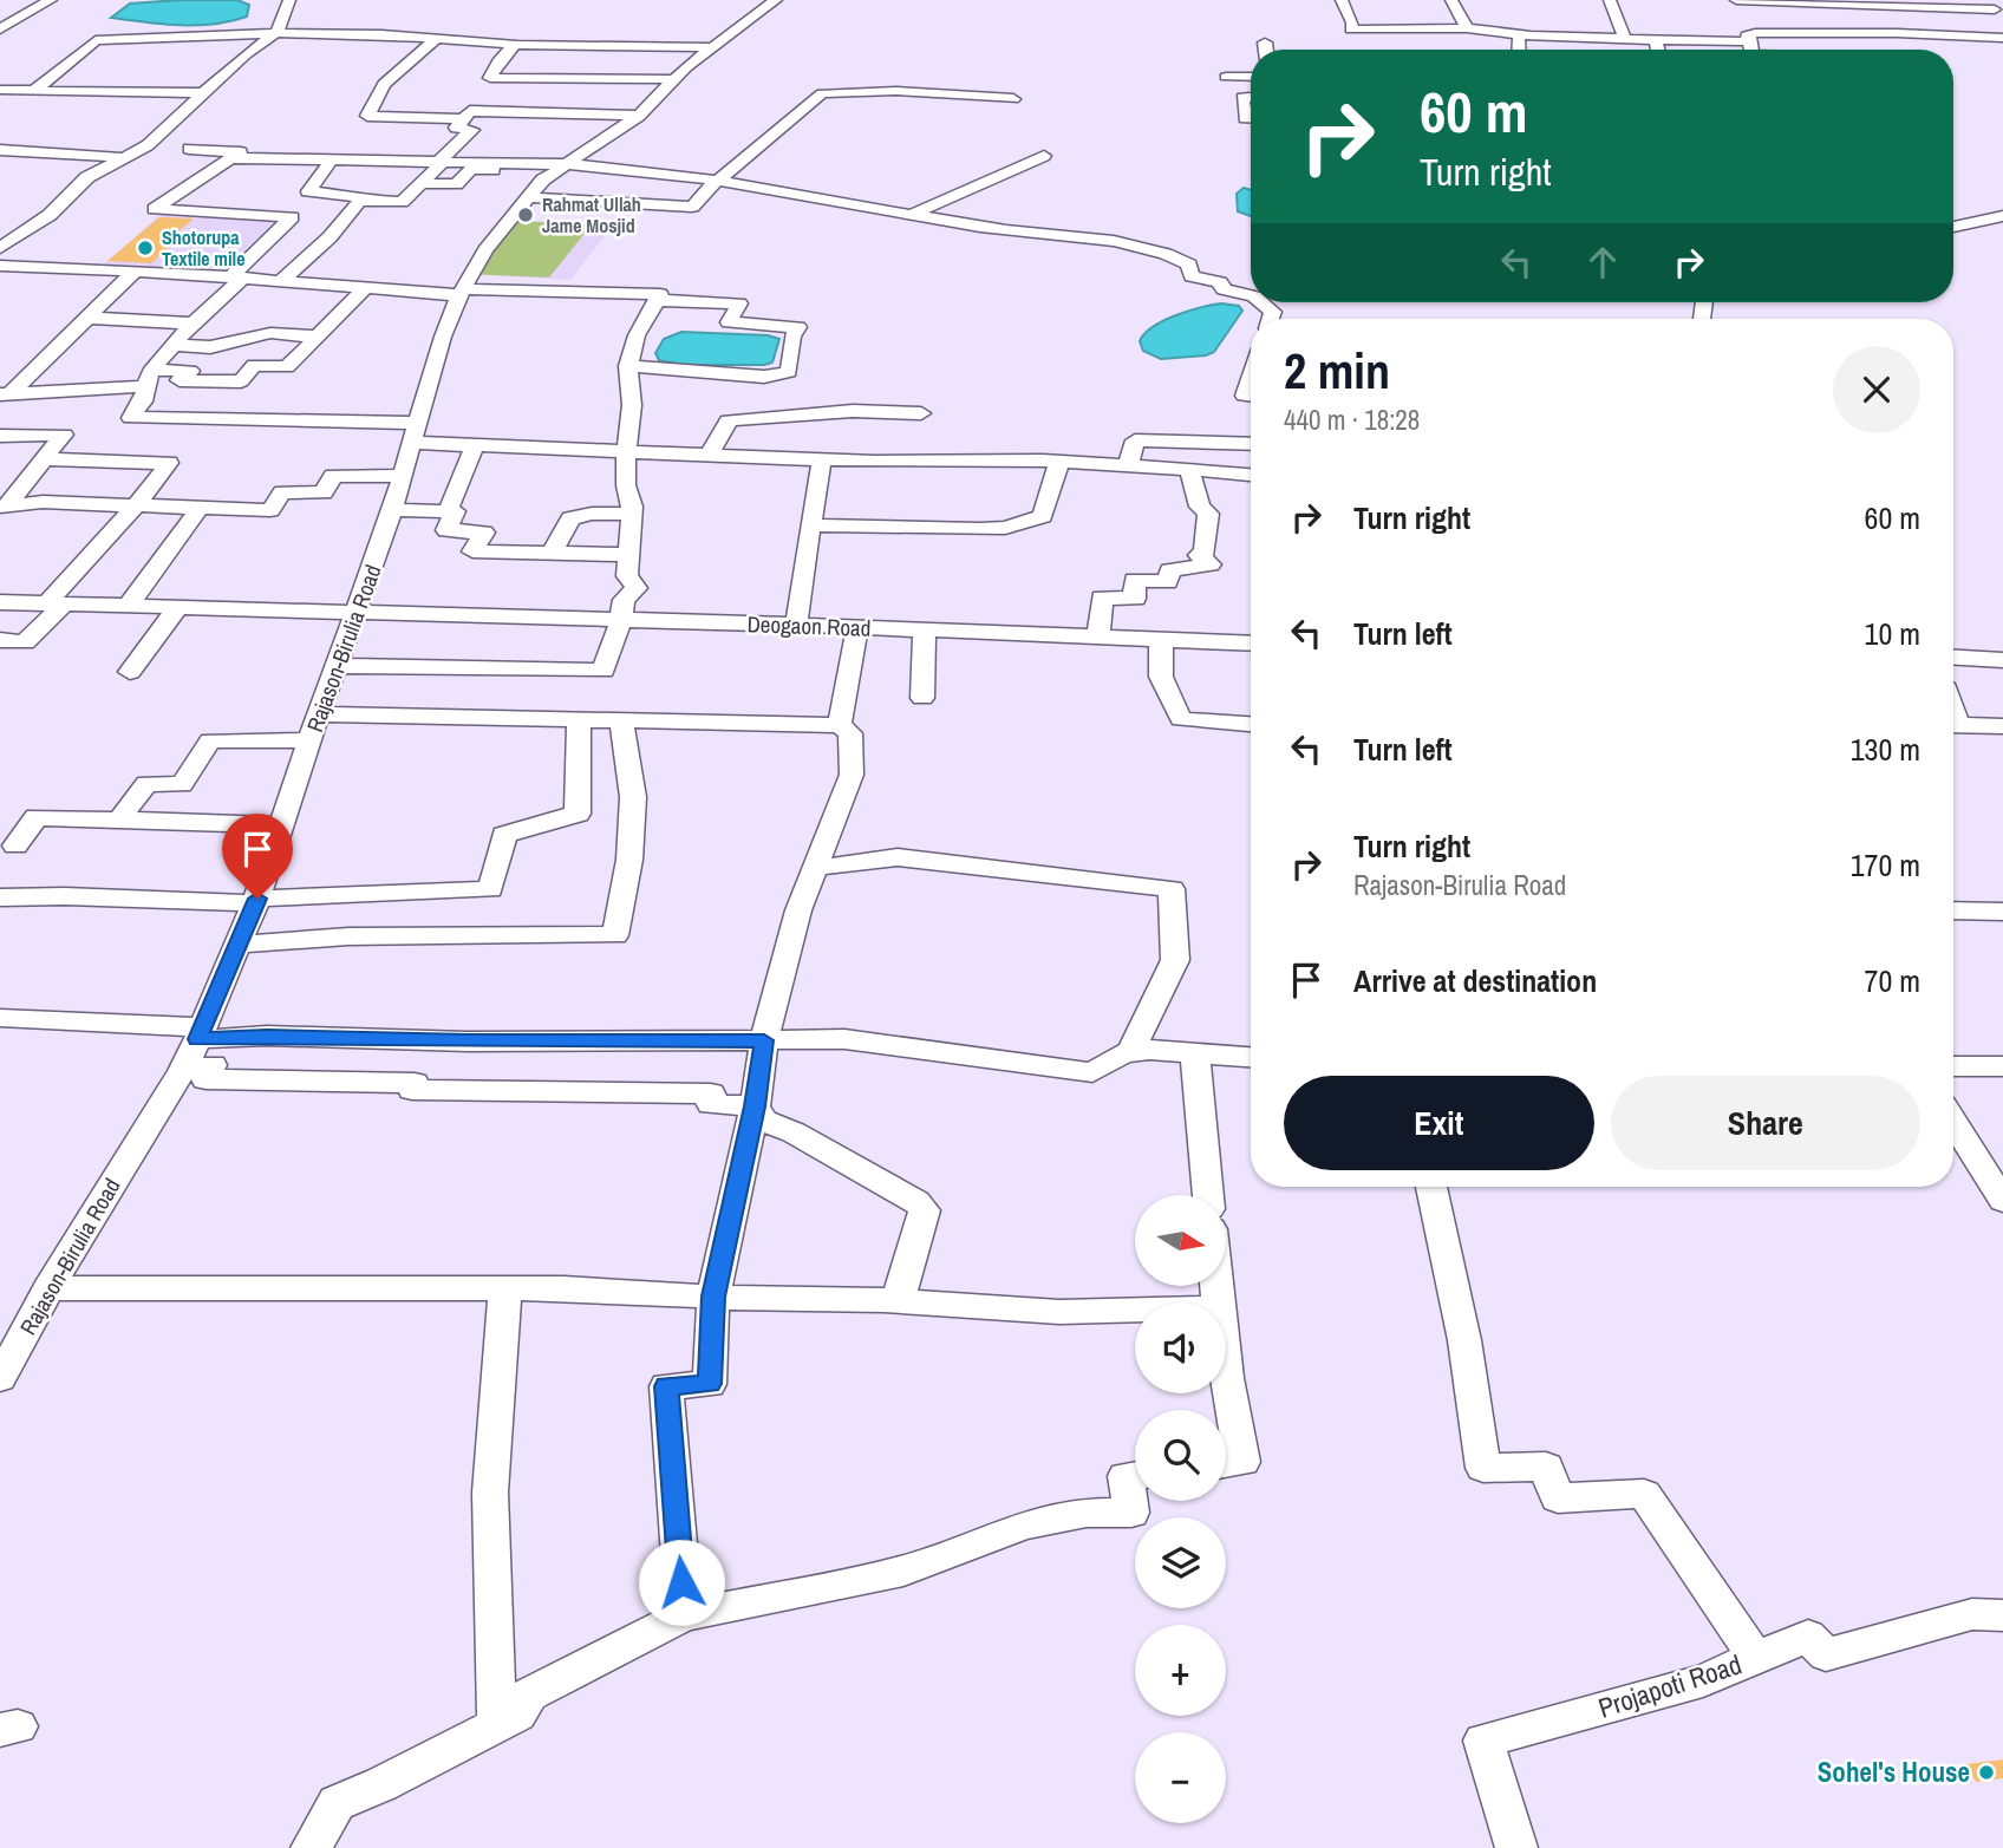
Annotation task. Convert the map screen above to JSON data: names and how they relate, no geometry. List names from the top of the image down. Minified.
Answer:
{"streets":{"street":["Deogaon Road","Rajason-Birulia Road","Projapoti Road"]},"crossings":[["Deogaon Road","Rajason-Birulia Road"]],"places":["Rahmat Ullah Jame Mosjid","Shotorupa Textile mile","Sohel's House"],"north":"right","page":{"turn":["60 m","Turn right"],"heading":["2 min","440 m · 18:28"],"list":[{"name":"Turn right","value":"60 m"},{"name":"Turn left","value":"10 m"},{"name":"Turn left","value":"130 m"},{"name":"Turn right","note":"Rajason-Birulia Road","value":"170 m"},{"name":"Arrive at destination","value":"70 m"}],"buttons":["Exit","Share"],"map_buttons":["+","−"]}}
